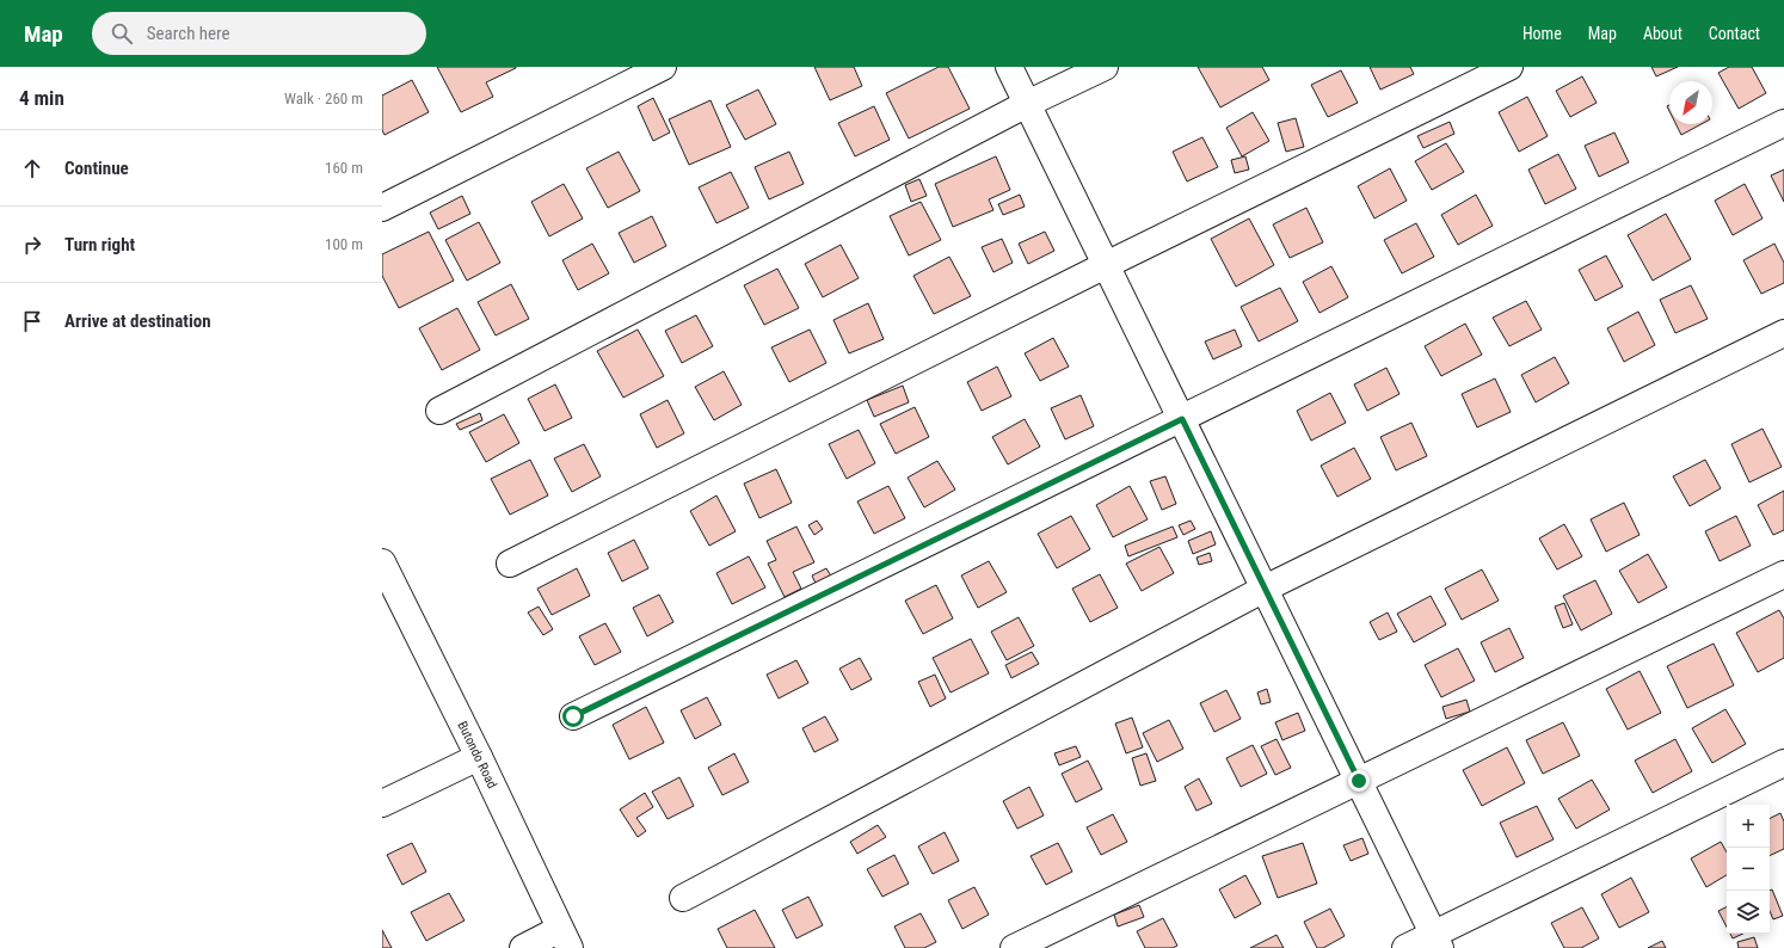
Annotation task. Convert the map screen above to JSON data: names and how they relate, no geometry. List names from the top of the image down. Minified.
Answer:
{"streets":{"street":["Butondo Road"]},"north":"bottom left","page":{"header":"Map","search":"Search here","nav":["Home","Map","About","Contact"],"heading":["4 min","Walk · 260 m"],"list":[["Continue","160 m"],["Turn right","100 m"],"Arrive at destination"],"map_buttons":["+","−"]}}
